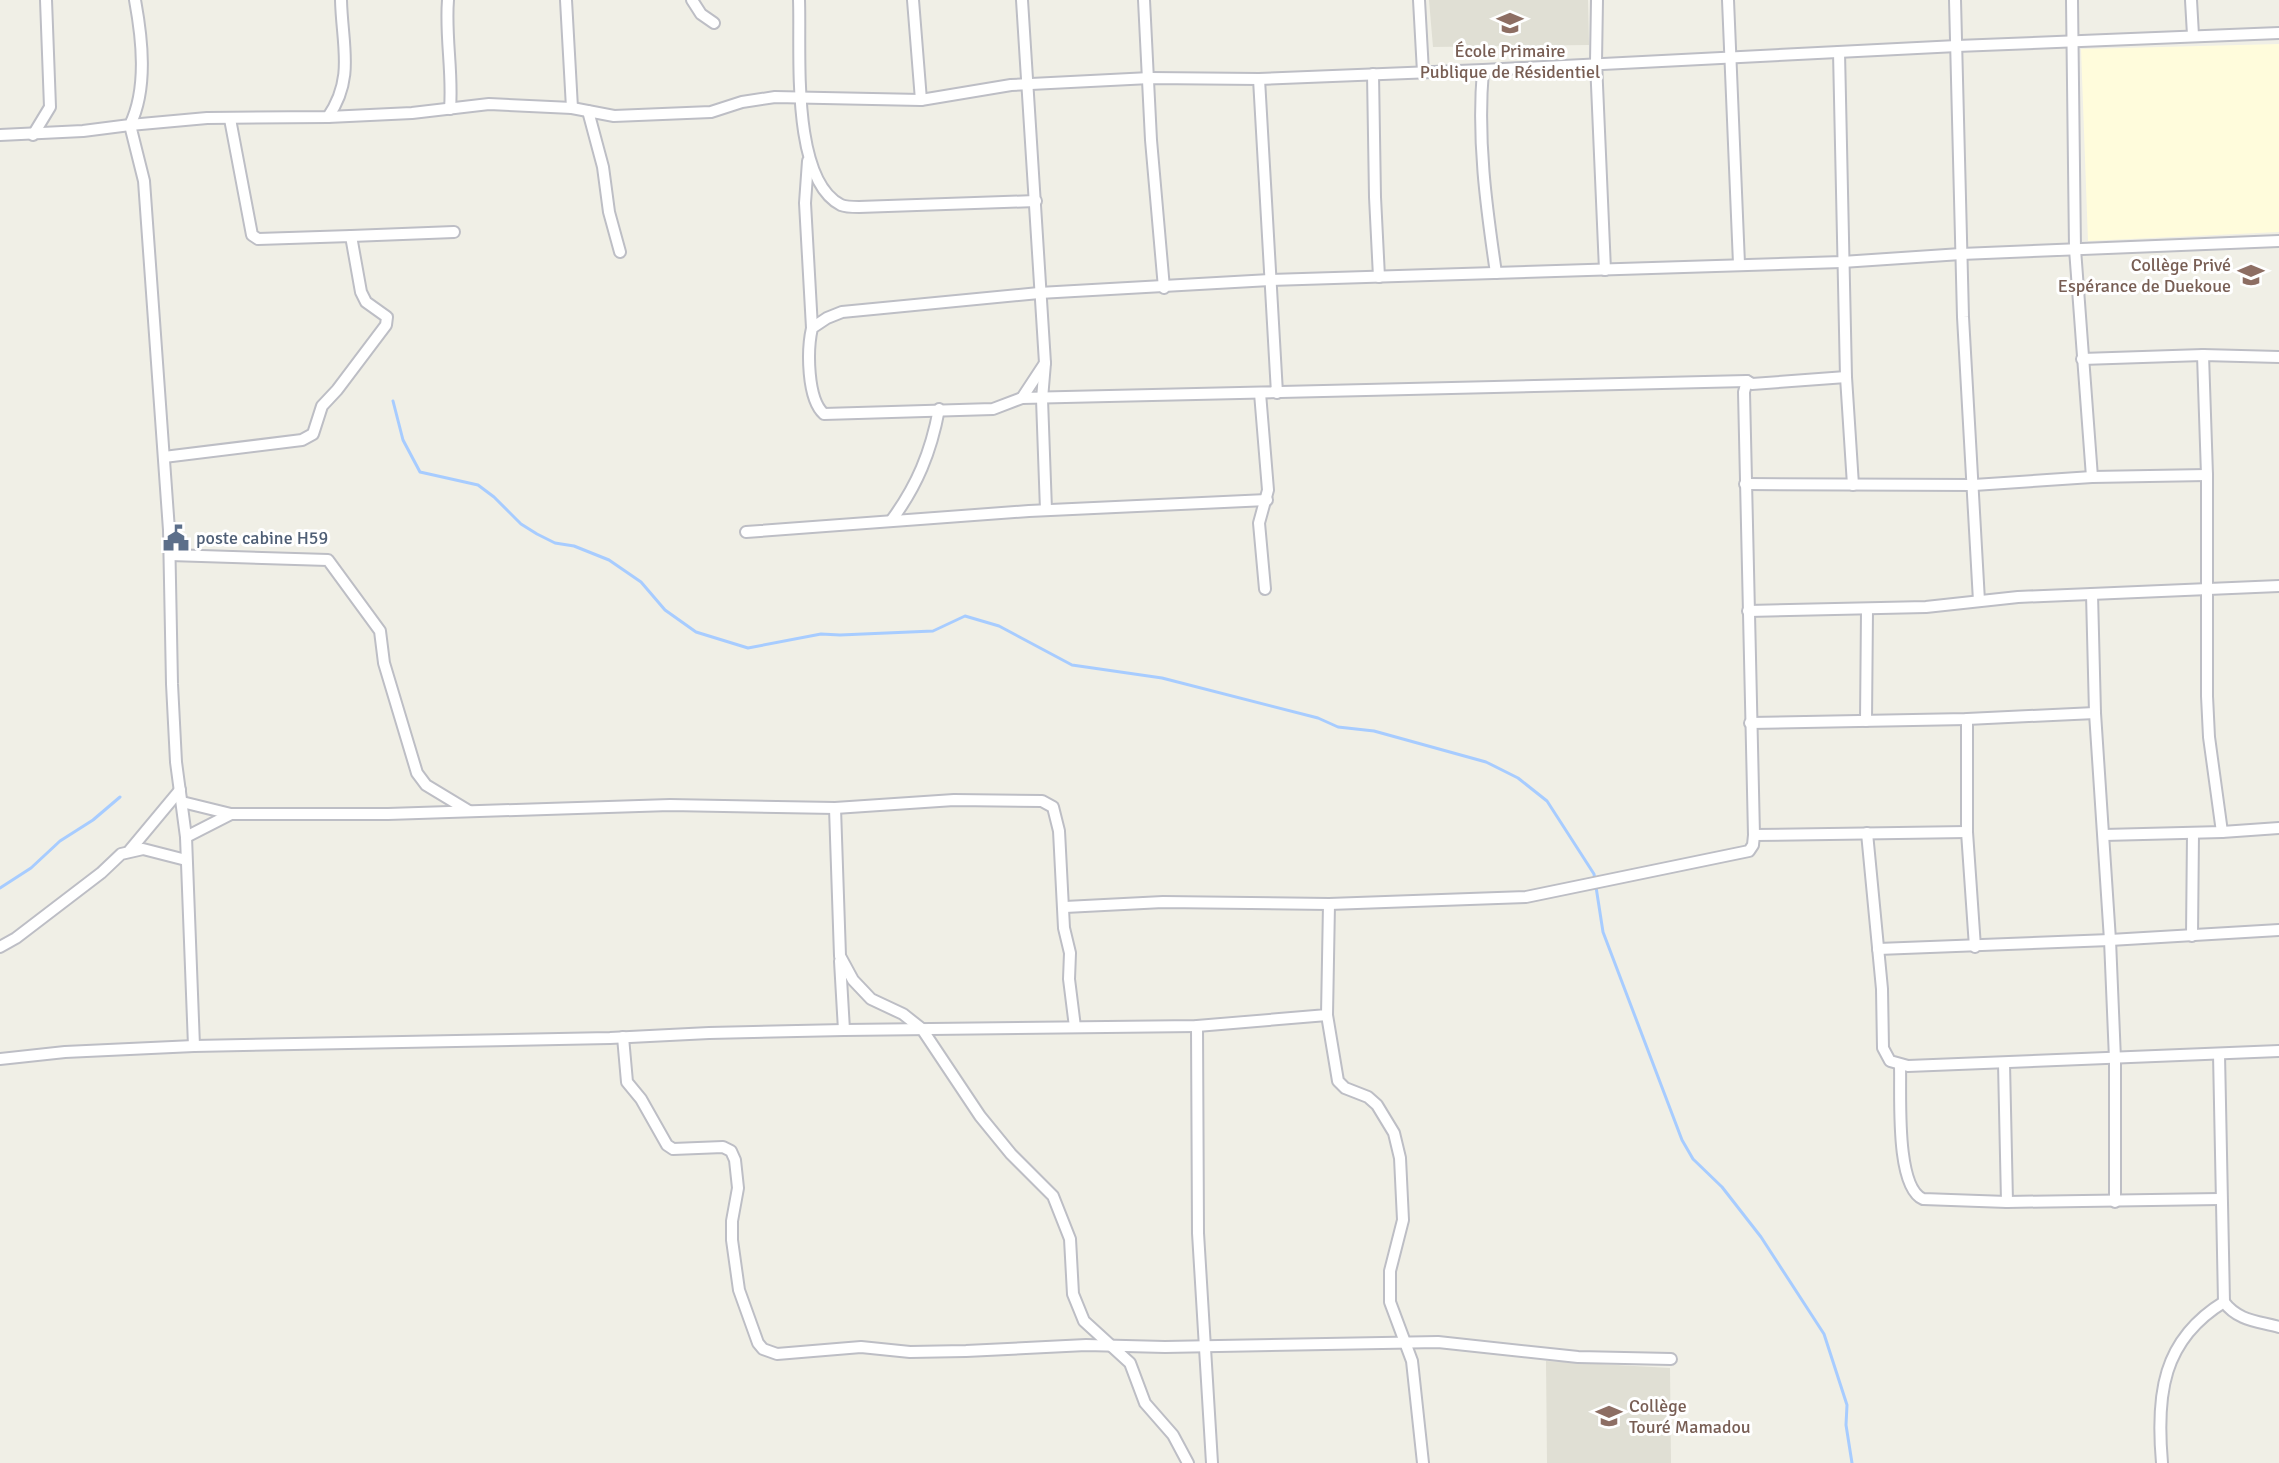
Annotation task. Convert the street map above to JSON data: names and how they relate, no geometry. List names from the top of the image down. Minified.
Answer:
{"places":{"school or university":["École Primaire Publique de Résidentiel","Collège Privé Espérance de Duekoue","Collège Touré Mamadou"],"public building":["poste cabine H59"]}}
